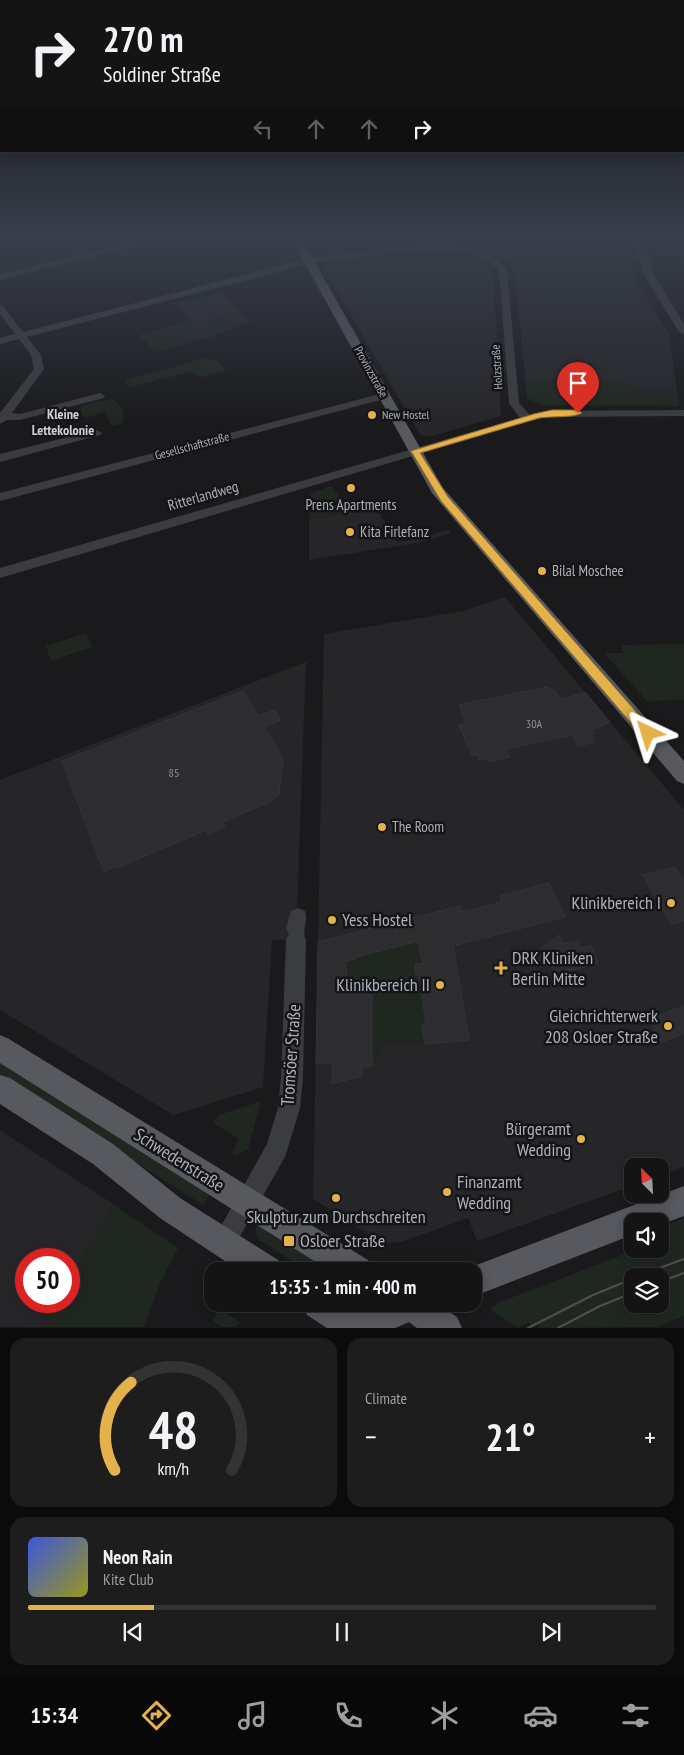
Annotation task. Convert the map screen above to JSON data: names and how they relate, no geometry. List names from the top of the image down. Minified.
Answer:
{"streets":{"main road":["Provinzstraße","Schwedenstraße"],"street":["Holzstraße","Gesellschaftstraße","Ritterlandweg","Tromsöer Straße"]},"crossings":[["Holzstraße","Ritterlandweg"],["Provinzstraße","Gesellschaftstraße"],["Provinzstraße","Ritterlandweg"],["Tromsöer Straße","Schwedenstraße"]],"districts":["Kleine Lettekolonie"],"places":{"other":["New Hostel","Prens Apartments","Kita Firlefanz","Bilal Moschee","The Room","Klinikbereich I","Yess Hostel","Klinikbereich II","Gleichrichterwerk 208 Osloer Straße","Bürgeramt Wedding","Finanzamt Wedding","Skulptur zum Durchschreiten"],"health":["DRK Kliniken Berlin Mitte"],"transit":["Osloer Straße"]},"house_numbers":["30A","85"],"north":"top left","page":{"turn":["270 m","Soldiner Straße"],"limit":"50","trip":"15:35 · 1 min · 400 m","tile":"Climate","heat":["−","21°","+"],"song":["Neon Rain","Kite Club"],"tabs":"15:34","gauge":["48","km/h"]}}
